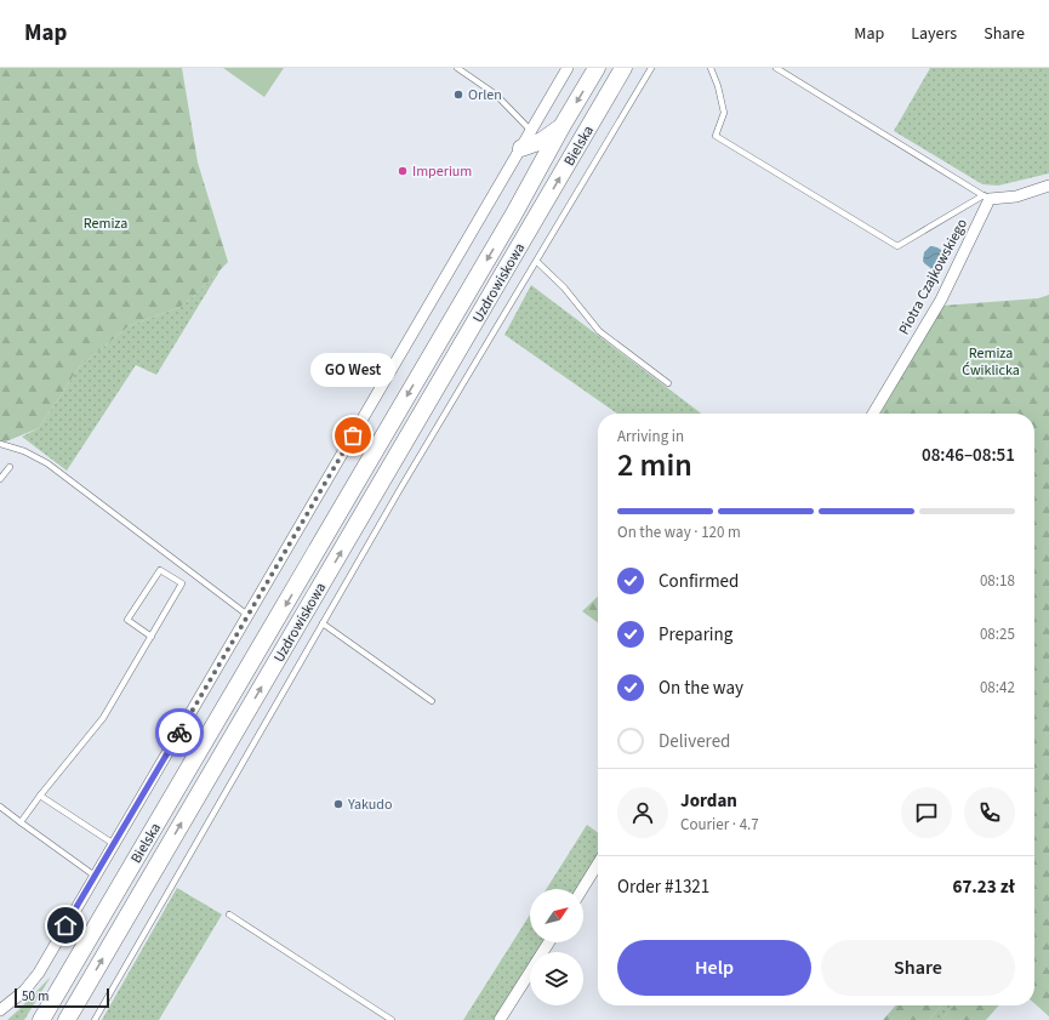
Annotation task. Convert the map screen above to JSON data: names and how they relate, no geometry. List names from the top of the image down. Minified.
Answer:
{"streets":{"main road":["Bielska","Uzdrowiskowa"],"street":["Piotra Czajkowskiego"]},"crossings":[["Bielska","Uzdrowiskowa"]],"parks":["Remiza","Remiza Ćwiklicka"],"places":["Orlen","Imperium","GO West","Yakudo"],"scale_bar":"50 m","north":"top right","page":{"header":"Map","nav":["Map","Layers","Share"],"bubble":"GO West","heading":["2 min","Arriving in","08:46–08:51"],"panel":["Jordan","Courier · 4.7","Order #1321","67.23 zł"],"bar":"On the way · 120 m","list":[["Confirmed","08:18"],["Preparing","08:25"],["On the way","08:42"],"Delivered"],"buttons":["Help","Share"],"scale":"50 m"}}
